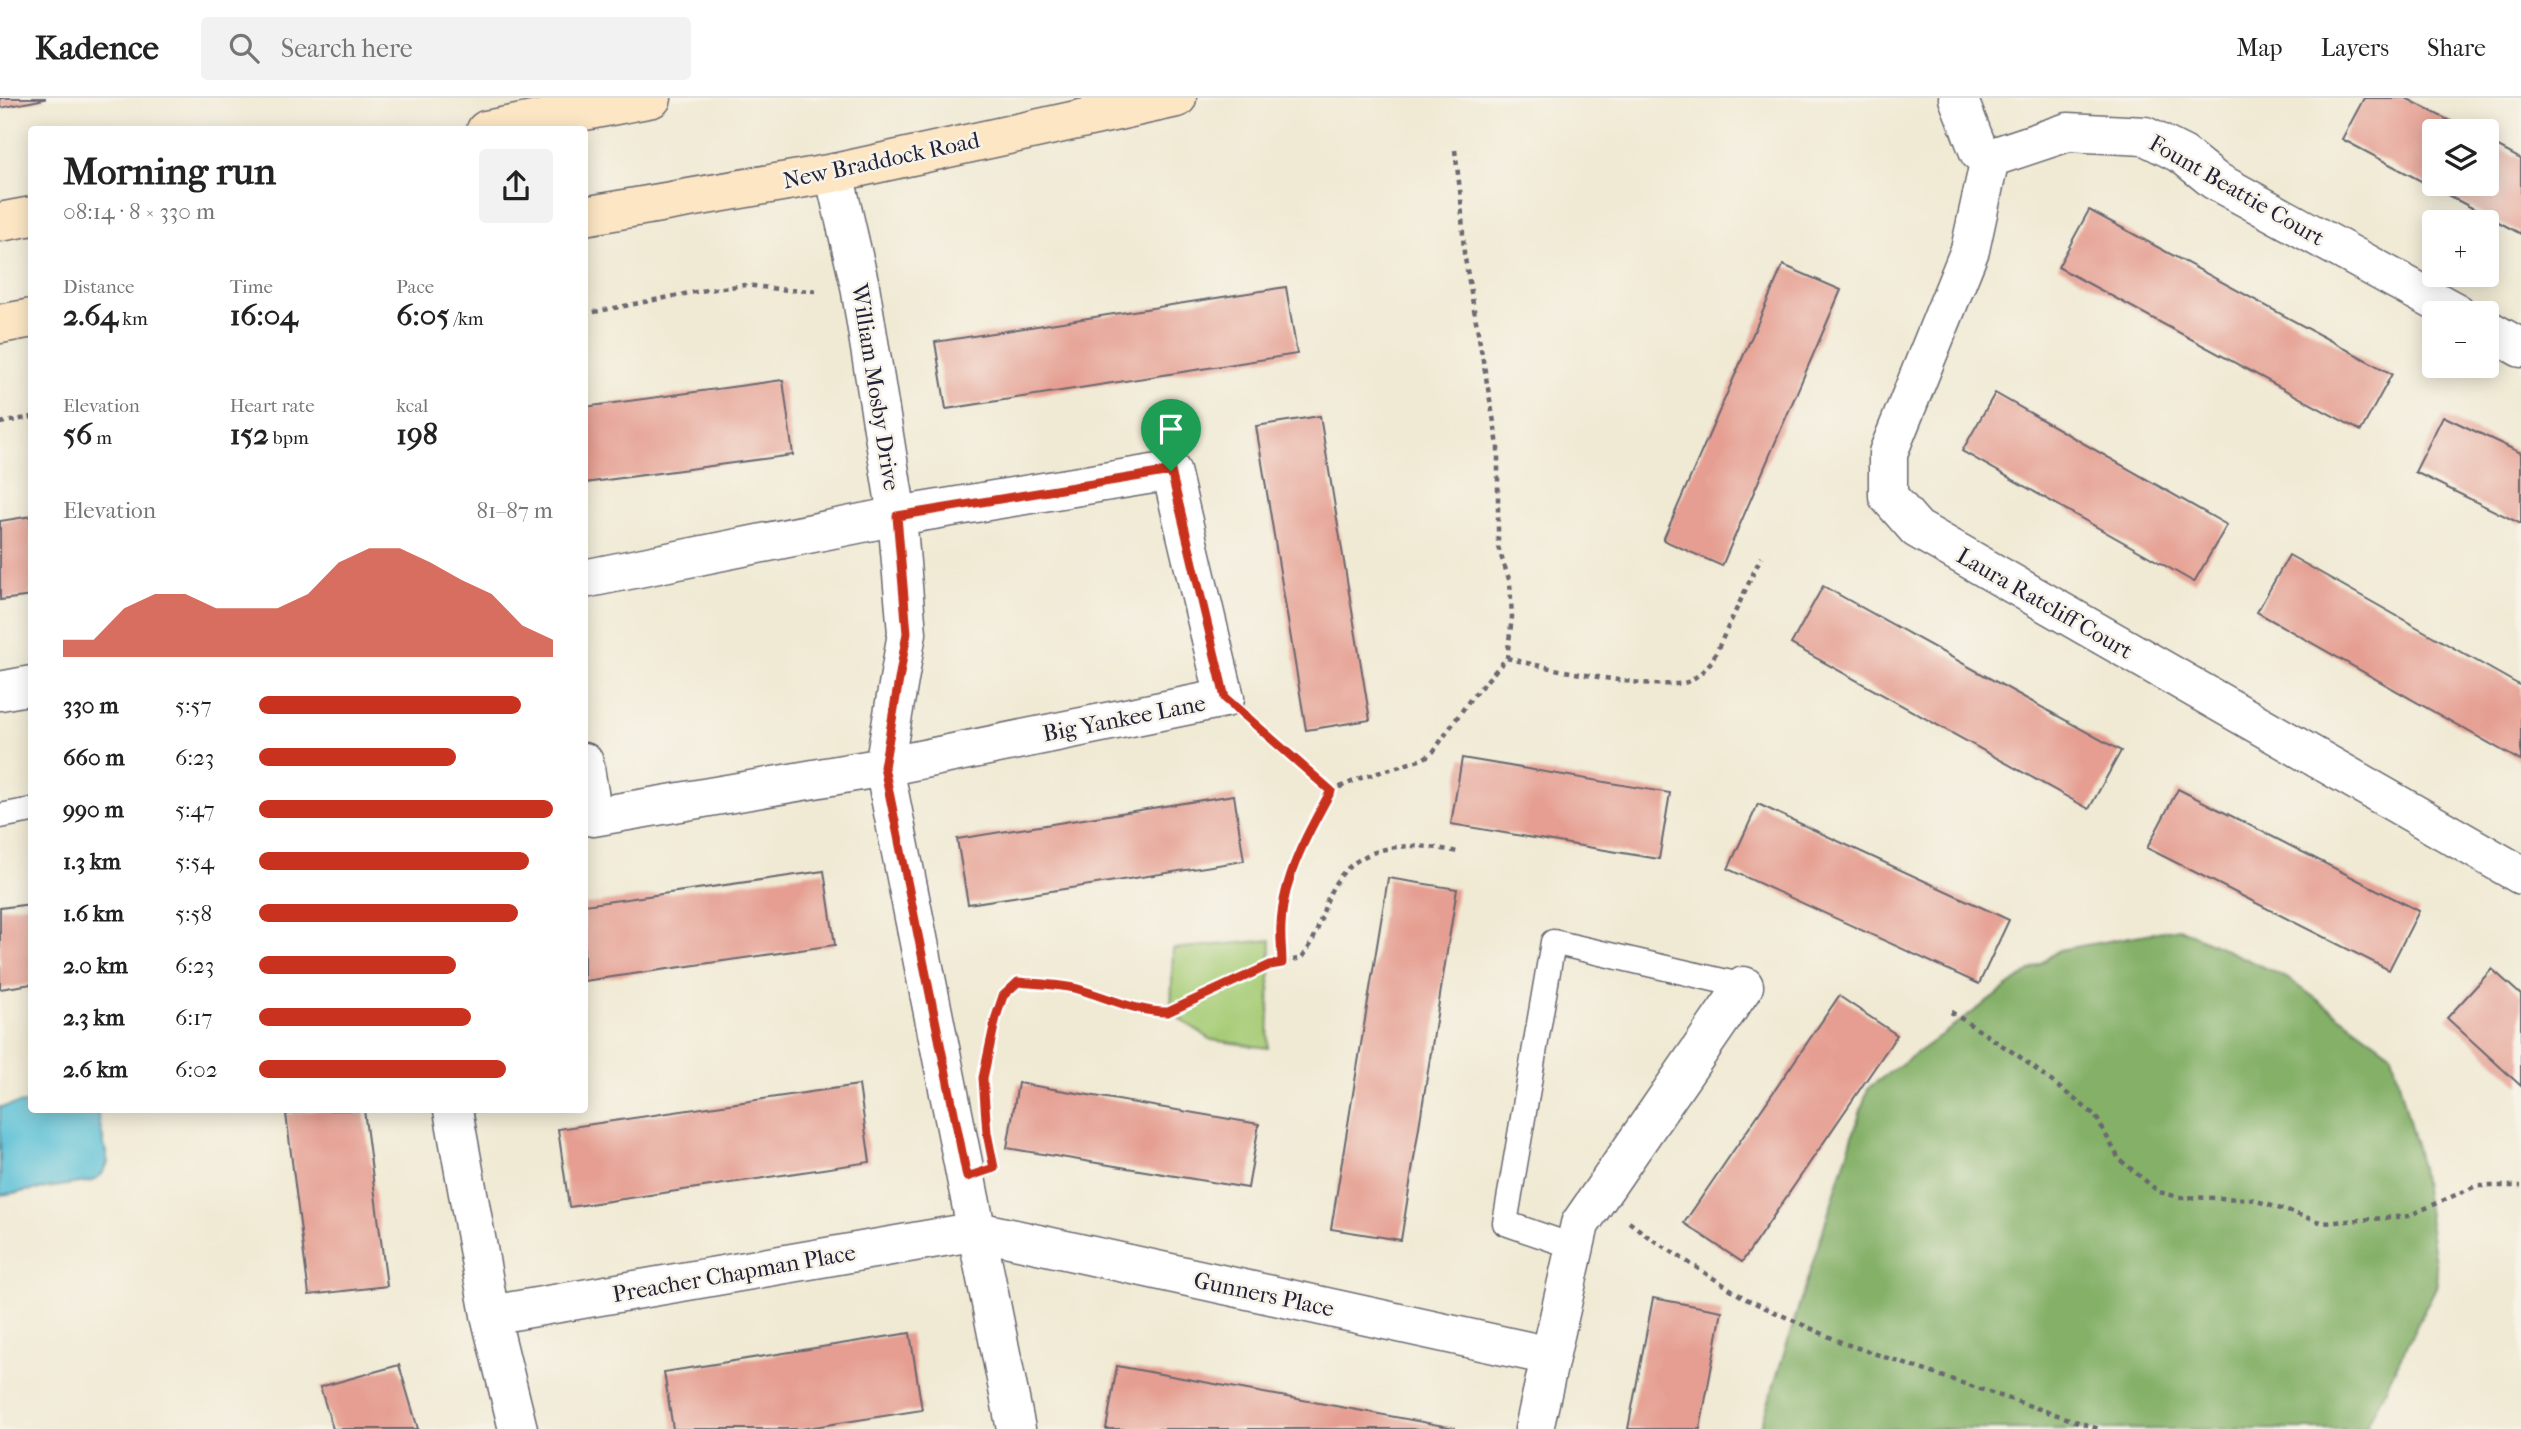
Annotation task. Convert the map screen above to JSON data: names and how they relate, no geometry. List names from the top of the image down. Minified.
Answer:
{"streets":{"main road":["New Braddock Road"],"street":["Fount Beattie Court","William Mosby Drive","Laura Ratcliff Court","Big Yankee Lane","Preacher Chapman Place","Gunners Place"]},"crossings":[["New Braddock Road","William Mosby Drive"],["Fount Beattie Court","Laura Ratcliff Court"],["William Mosby Drive","Big Yankee Lane"],["William Mosby Drive","Preacher Chapman Place"],["William Mosby Drive","Gunners Place"],["Preacher Chapman Place","Gunners Place"]],"page":{"header":"Kadence","search":"Search here","nav":["Map","Layers","Share"],"map_buttons":["+","−"],"heading":["Morning run","08:14 · 8 × 330 m"],"stats":[["Distance","2.64 km"],["Time","16:04"],["Pace","6:05 /km"],["Elevation","56 m"],["Heart rate","152 bpm"],["kcal","198"]],"chart":["Elevation","81–87 m"],"list":[{"name":"330 m","note":"5:57"},{"name":"660 m","note":"6:23"},{"name":"990 m","note":"5:47"},{"name":"1.3 km","note":"5:54"},{"name":"1.6 km","note":"5:58"},{"name":"2.0 km","note":"6:23"},{"name":"2.3 km","note":"6:17"},{"name":"2.6 km","note":"6:02"}]}}
